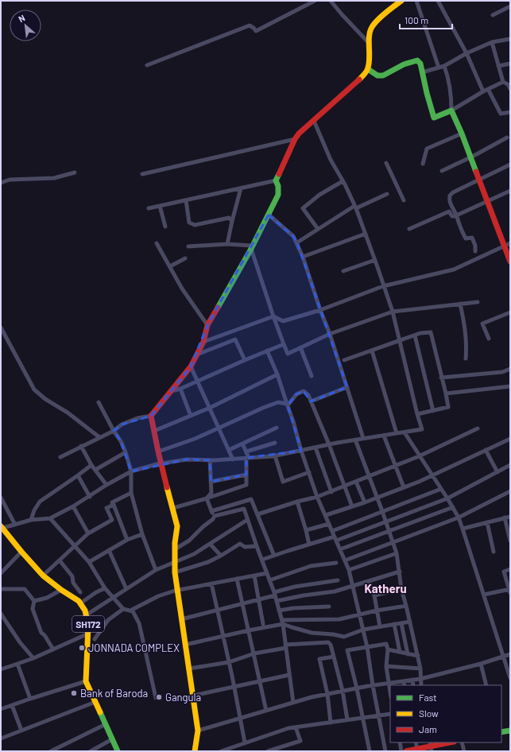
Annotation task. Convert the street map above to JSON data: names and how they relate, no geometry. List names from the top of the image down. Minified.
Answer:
{"streets":{"main road":["SH172"]},"districts":["Katheru"],"places":["JONNADA COMPLEX","Bank of Baroda","Gangula"],"legend":["Fast","Slow","Jam"],"scale_bar":"100 m","north":"top left"}
